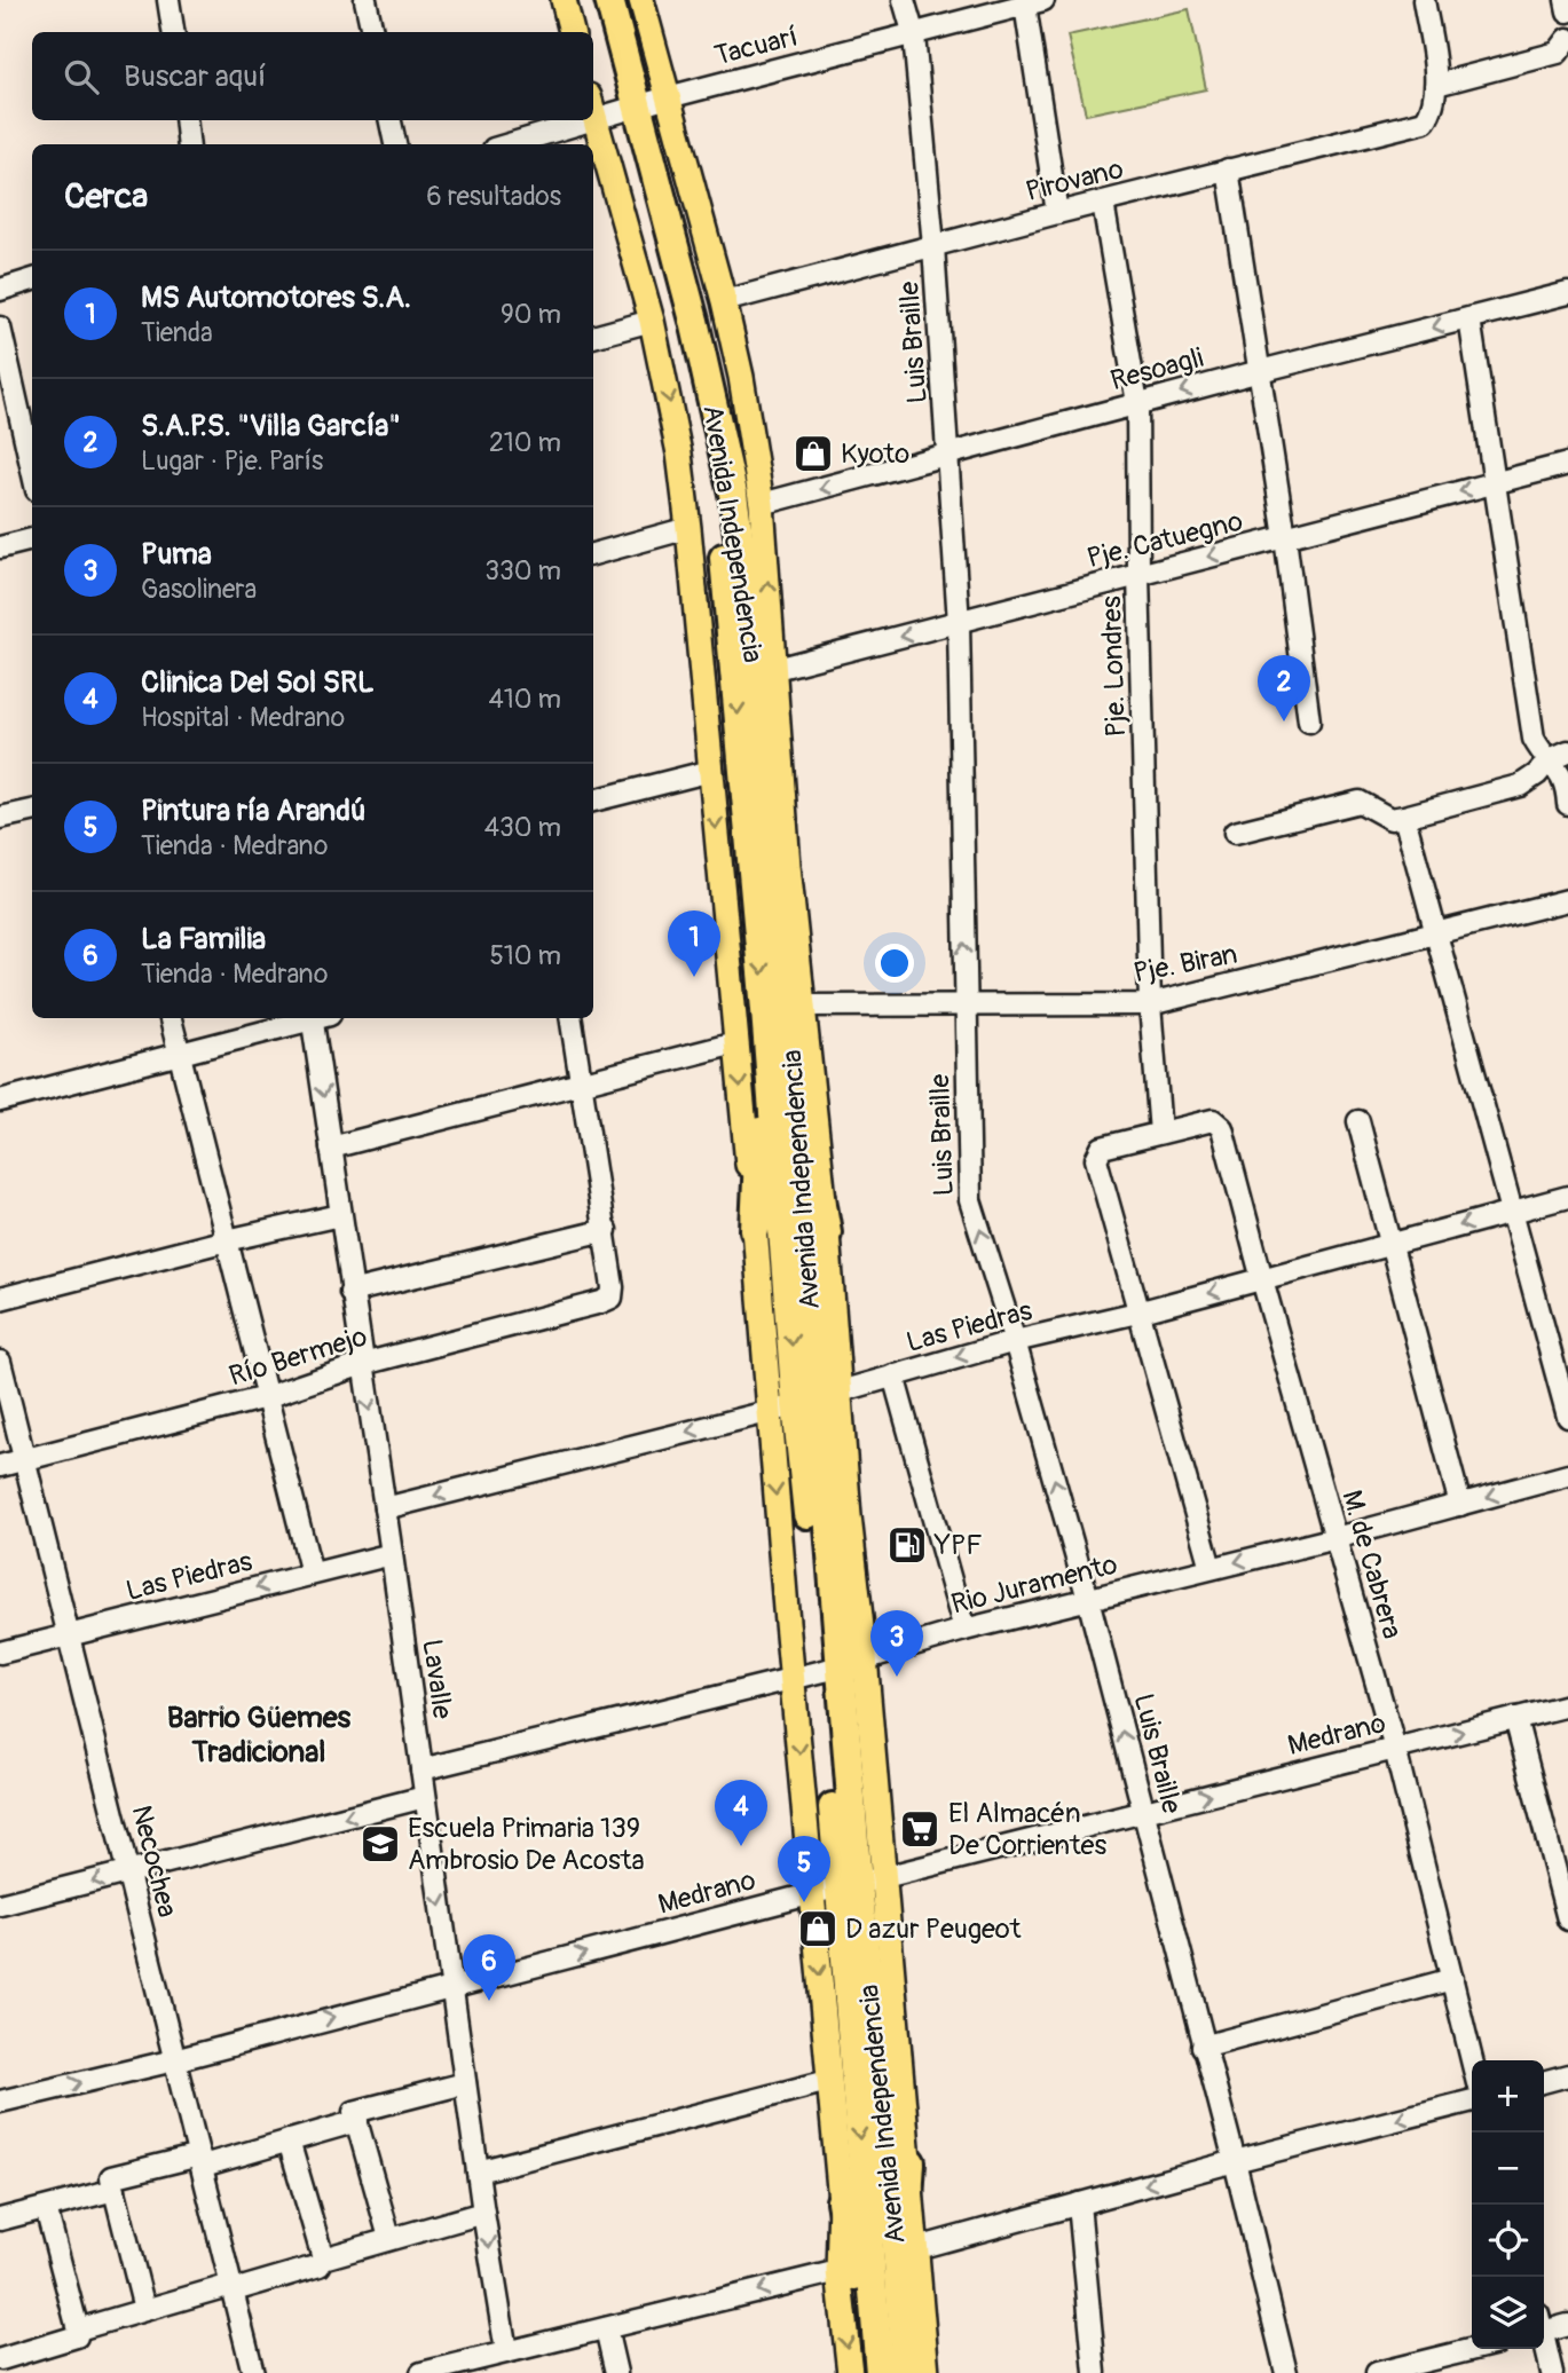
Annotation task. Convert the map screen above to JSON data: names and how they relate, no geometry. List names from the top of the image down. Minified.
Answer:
{"streets":{"highway":["Avenida Independencia"],"street":["Tacuarí","Pirovano","Luis Braille","Resoagli","Pje. Catuegno","Pje. Londres","Pje. Biran","Las Piedras","Río Bermejo","M. de Cabrera","Rio Juramento","Lavalle","Medrano","Necochea"]},"crossings":[["Tacuarí","Luis Braille"],["Tacuarí","Avenida Independencia"],["Pirovano","Luis Braille"],["Pirovano","Avenida Independencia"],["Pirovano","Pje. Londres"],["Luis Braille","Resoagli"],["Luis Braille","Pje. Catuegno"],["Luis Braille","Pje. Biran"],["Luis Braille","Las Piedras"],["Luis Braille","Rio Juramento"],["Luis Braille","Medrano"],["Resoagli","Avenida Independencia"],["Resoagli","Pje. Londres"],["Avenida Independencia","Pje. Catuegno"],["Avenida Independencia","Pje. Biran"],["Avenida Independencia","Las Piedras"],["Avenida Independencia","Rio Juramento"],["Avenida Independencia","Medrano"],["Pje. Catuegno","Pje. Londres"],["Pje. Londres","Pje. Biran"],["Pje. Londres","M. de Cabrera"],["Las Piedras","M. de Cabrera"],["Las Piedras","Lavalle"],["Las Piedras","Necochea"],["Río Bermejo","Lavalle"],["Río Bermejo","Necochea"],["M. de Cabrera","Rio Juramento"],["M. de Cabrera","Medrano"],["Rio Juramento","Lavalle"],["Lavalle","Medrano"],["Medrano","Necochea"]],"one_way":["Resoagli","Pje. Catuegno","Las Piedras"],"districts":["Barrio Güemes Tradicional"],"places":{"shop":["Kyoto","D azur Peugeot"],"fuel station":["YPF"],"supermarket":["El Almacén De Corrientes"],"school or university":["Escuela Primaria 139 Ambrosio De Acosta"]},"page":{"search":"Buscar aquí","heading":["Cerca","6 resultados"],"list":[{"mark":"1","name":"MS Automotores S.A.","note":"Tienda","value":"90 m"},{"mark":"2","name":"S.A.P.S. \"Villa García\"","note":"Lugar · Pje. París","value":"210 m"},{"mark":"3","name":"Puma","note":"Gasolinera","value":"330 m"},{"mark":"4","name":"Clinica Del Sol SRL","note":"Hospital · Medrano","value":"410 m"},{"mark":"5","name":"Pintura ría Arandú","note":"Tienda · Medrano","value":"430 m"},{"mark":"6","name":"La Familia","note":"Tienda · Medrano","value":"510 m"}],"pins":["2","1","3","4","5","6"],"map_buttons":["+","−"]}}
